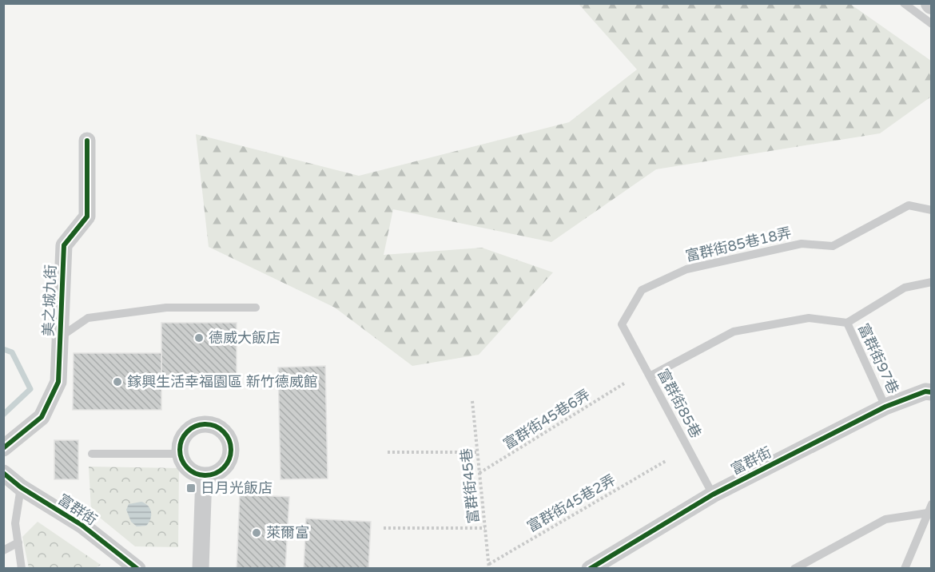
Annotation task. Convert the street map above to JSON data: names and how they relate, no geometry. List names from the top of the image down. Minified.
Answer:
{"streets":{"street":["美之城九街","富群街"],"lane":["富群街85巷18弄","富群街97巷","富群街85巷"],"path":["富群街45巷6弄","富群街45巷","富群街45巷2弄"]},"crossings":[["富群街85巷18弄","富群街85巷"],["富群街97巷","富群街"],["富群街85巷","富群街"],["富群街45巷6弄","富群街45巷"],["富群街45巷","富群街45巷2弄"]],"places":{"other":["德威大飯店","鎵興生活幸福園區 新竹德威館","萊爾富"],"transit":["日月光飯店"]}}
